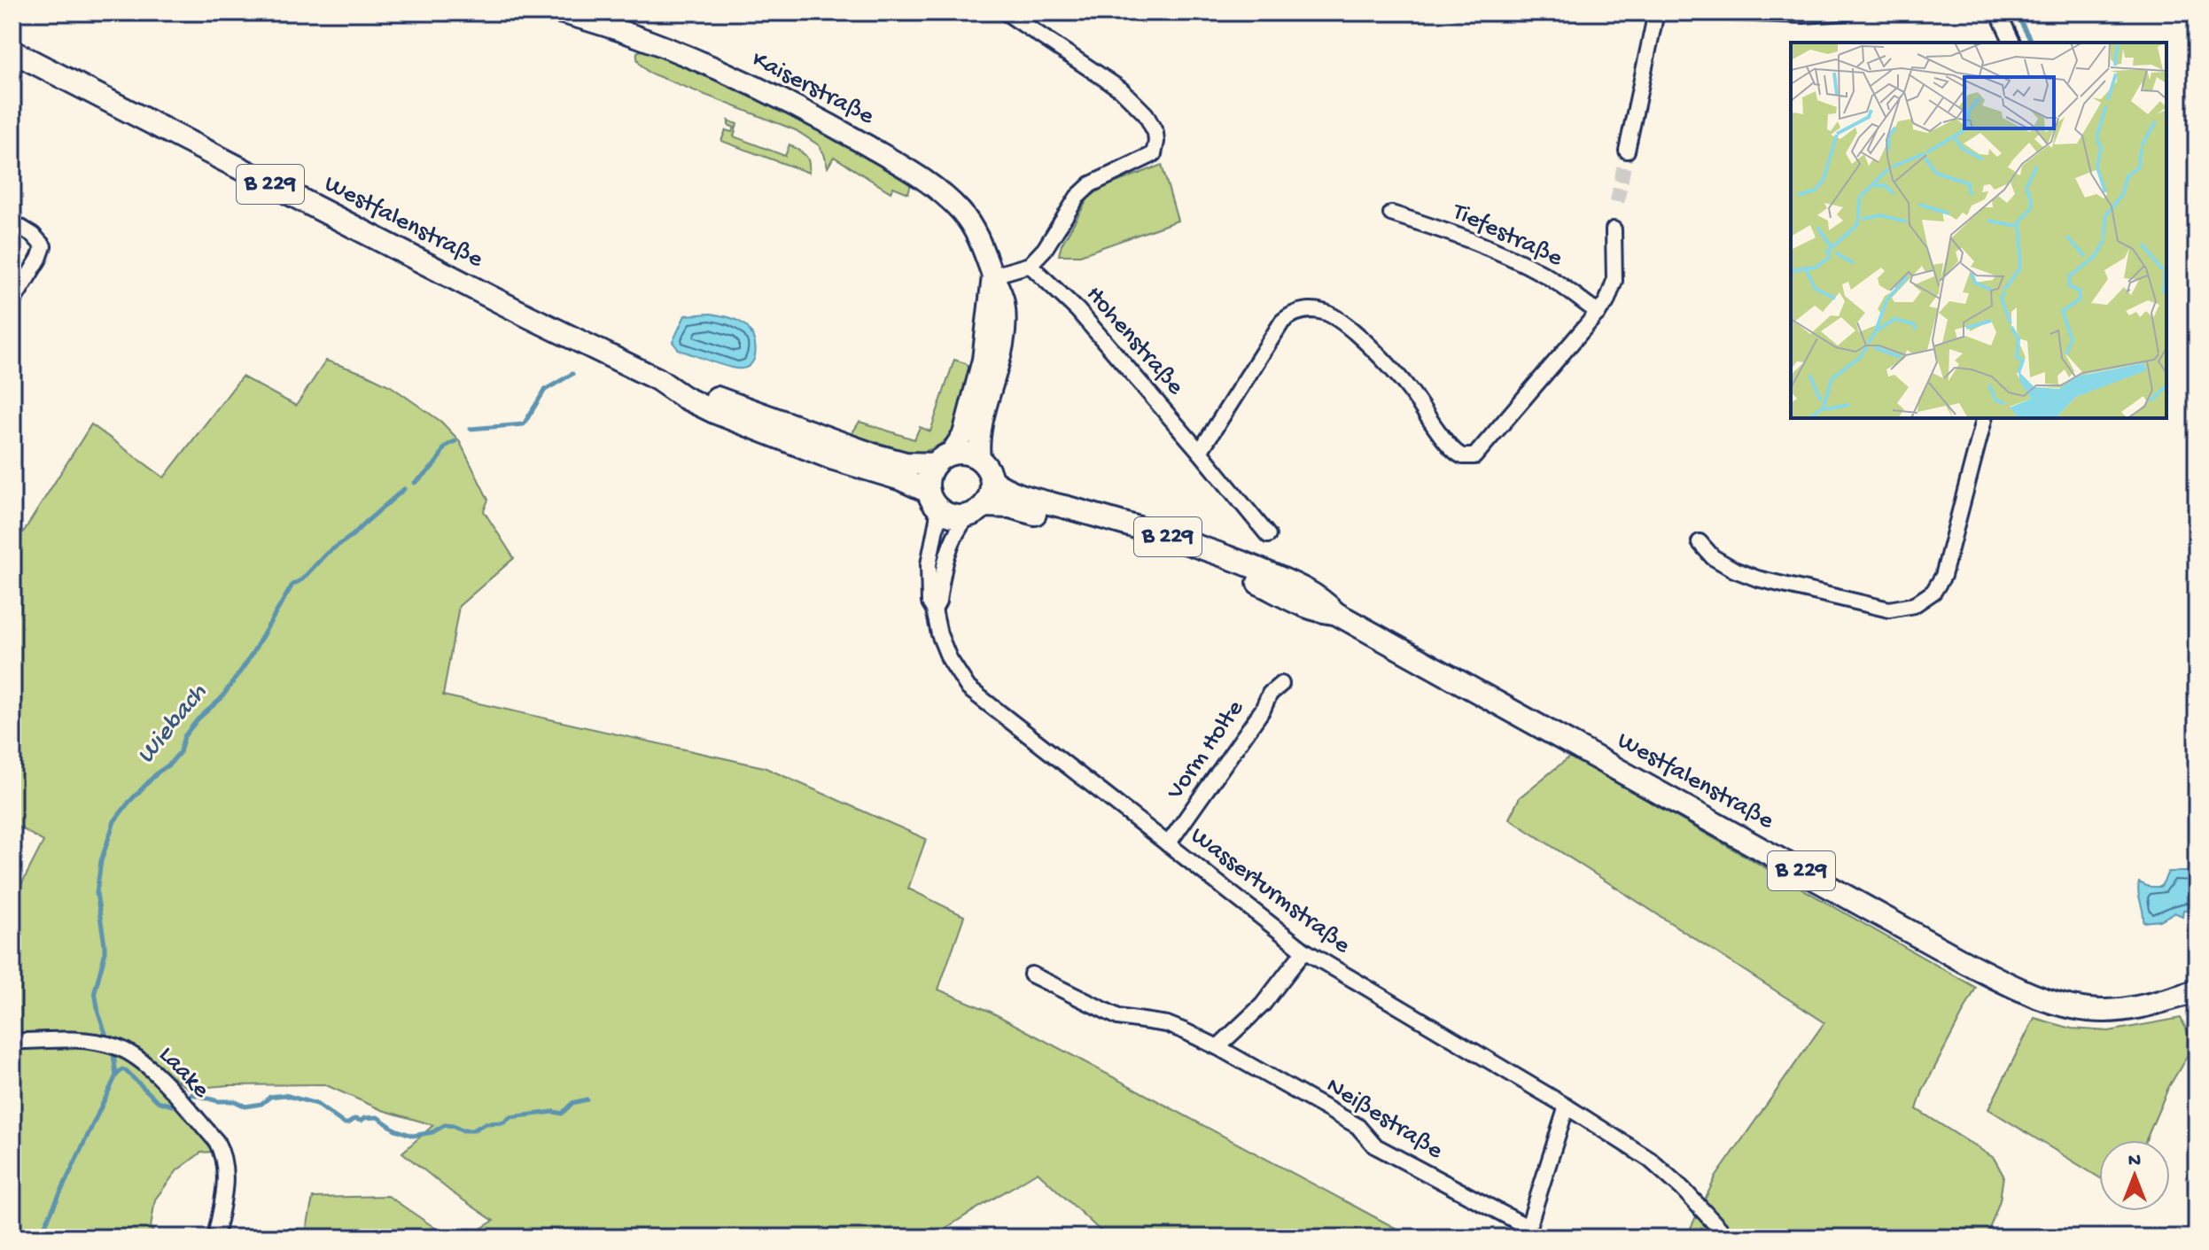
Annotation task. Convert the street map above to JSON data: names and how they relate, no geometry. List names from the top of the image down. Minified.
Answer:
{"streets":{"main road":["Kaiserstraße","B 229","Westfalenstraße"],"street":["Tiefestraße","Hohenstraße","Vorm Holte","Wasserturmstraße","Laake","Neißestraße"]},"crossings":[["Kaiserstraße","Westfalenstraße"],["Kaiserstraße","Wasserturmstraße"],["Westfalenstraße","Wasserturmstraße"],["Vorm Holte","Wasserturmstraße"]],"water":["Wiebach"],"north":"top"}
